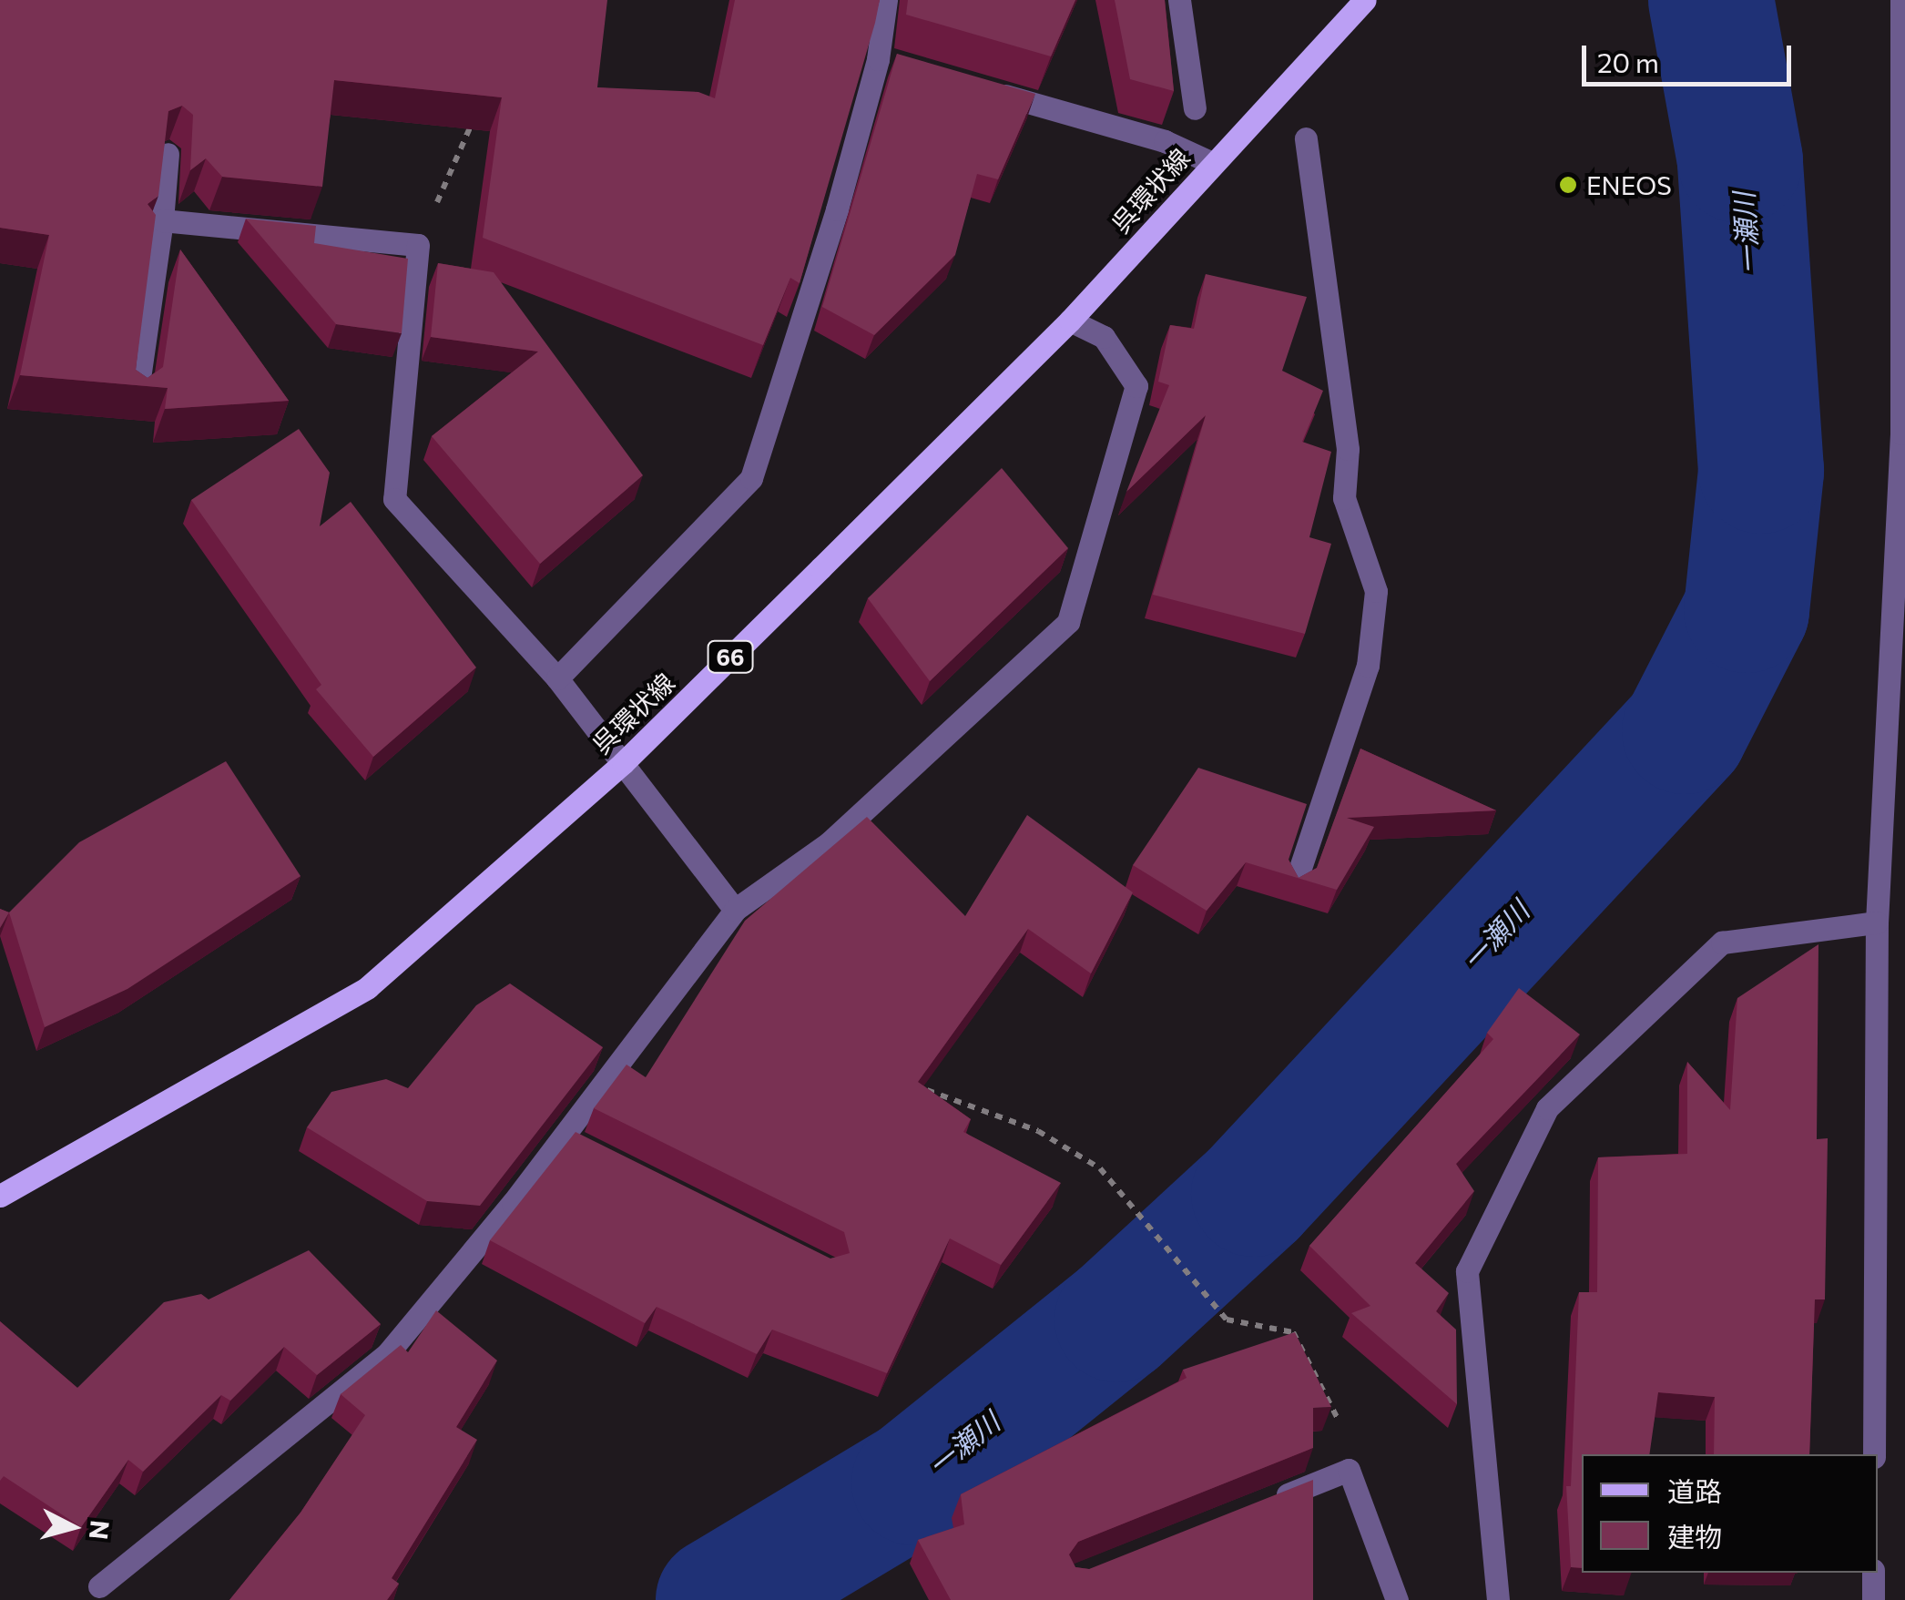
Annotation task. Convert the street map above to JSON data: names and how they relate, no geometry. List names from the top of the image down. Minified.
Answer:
{"streets":{"main road":["呉環状線","66"]},"water":["一瀬川"],"places":["ENEOS"],"legend":["道路","建物"],"scale_bar":"20 m","north":"right"}
